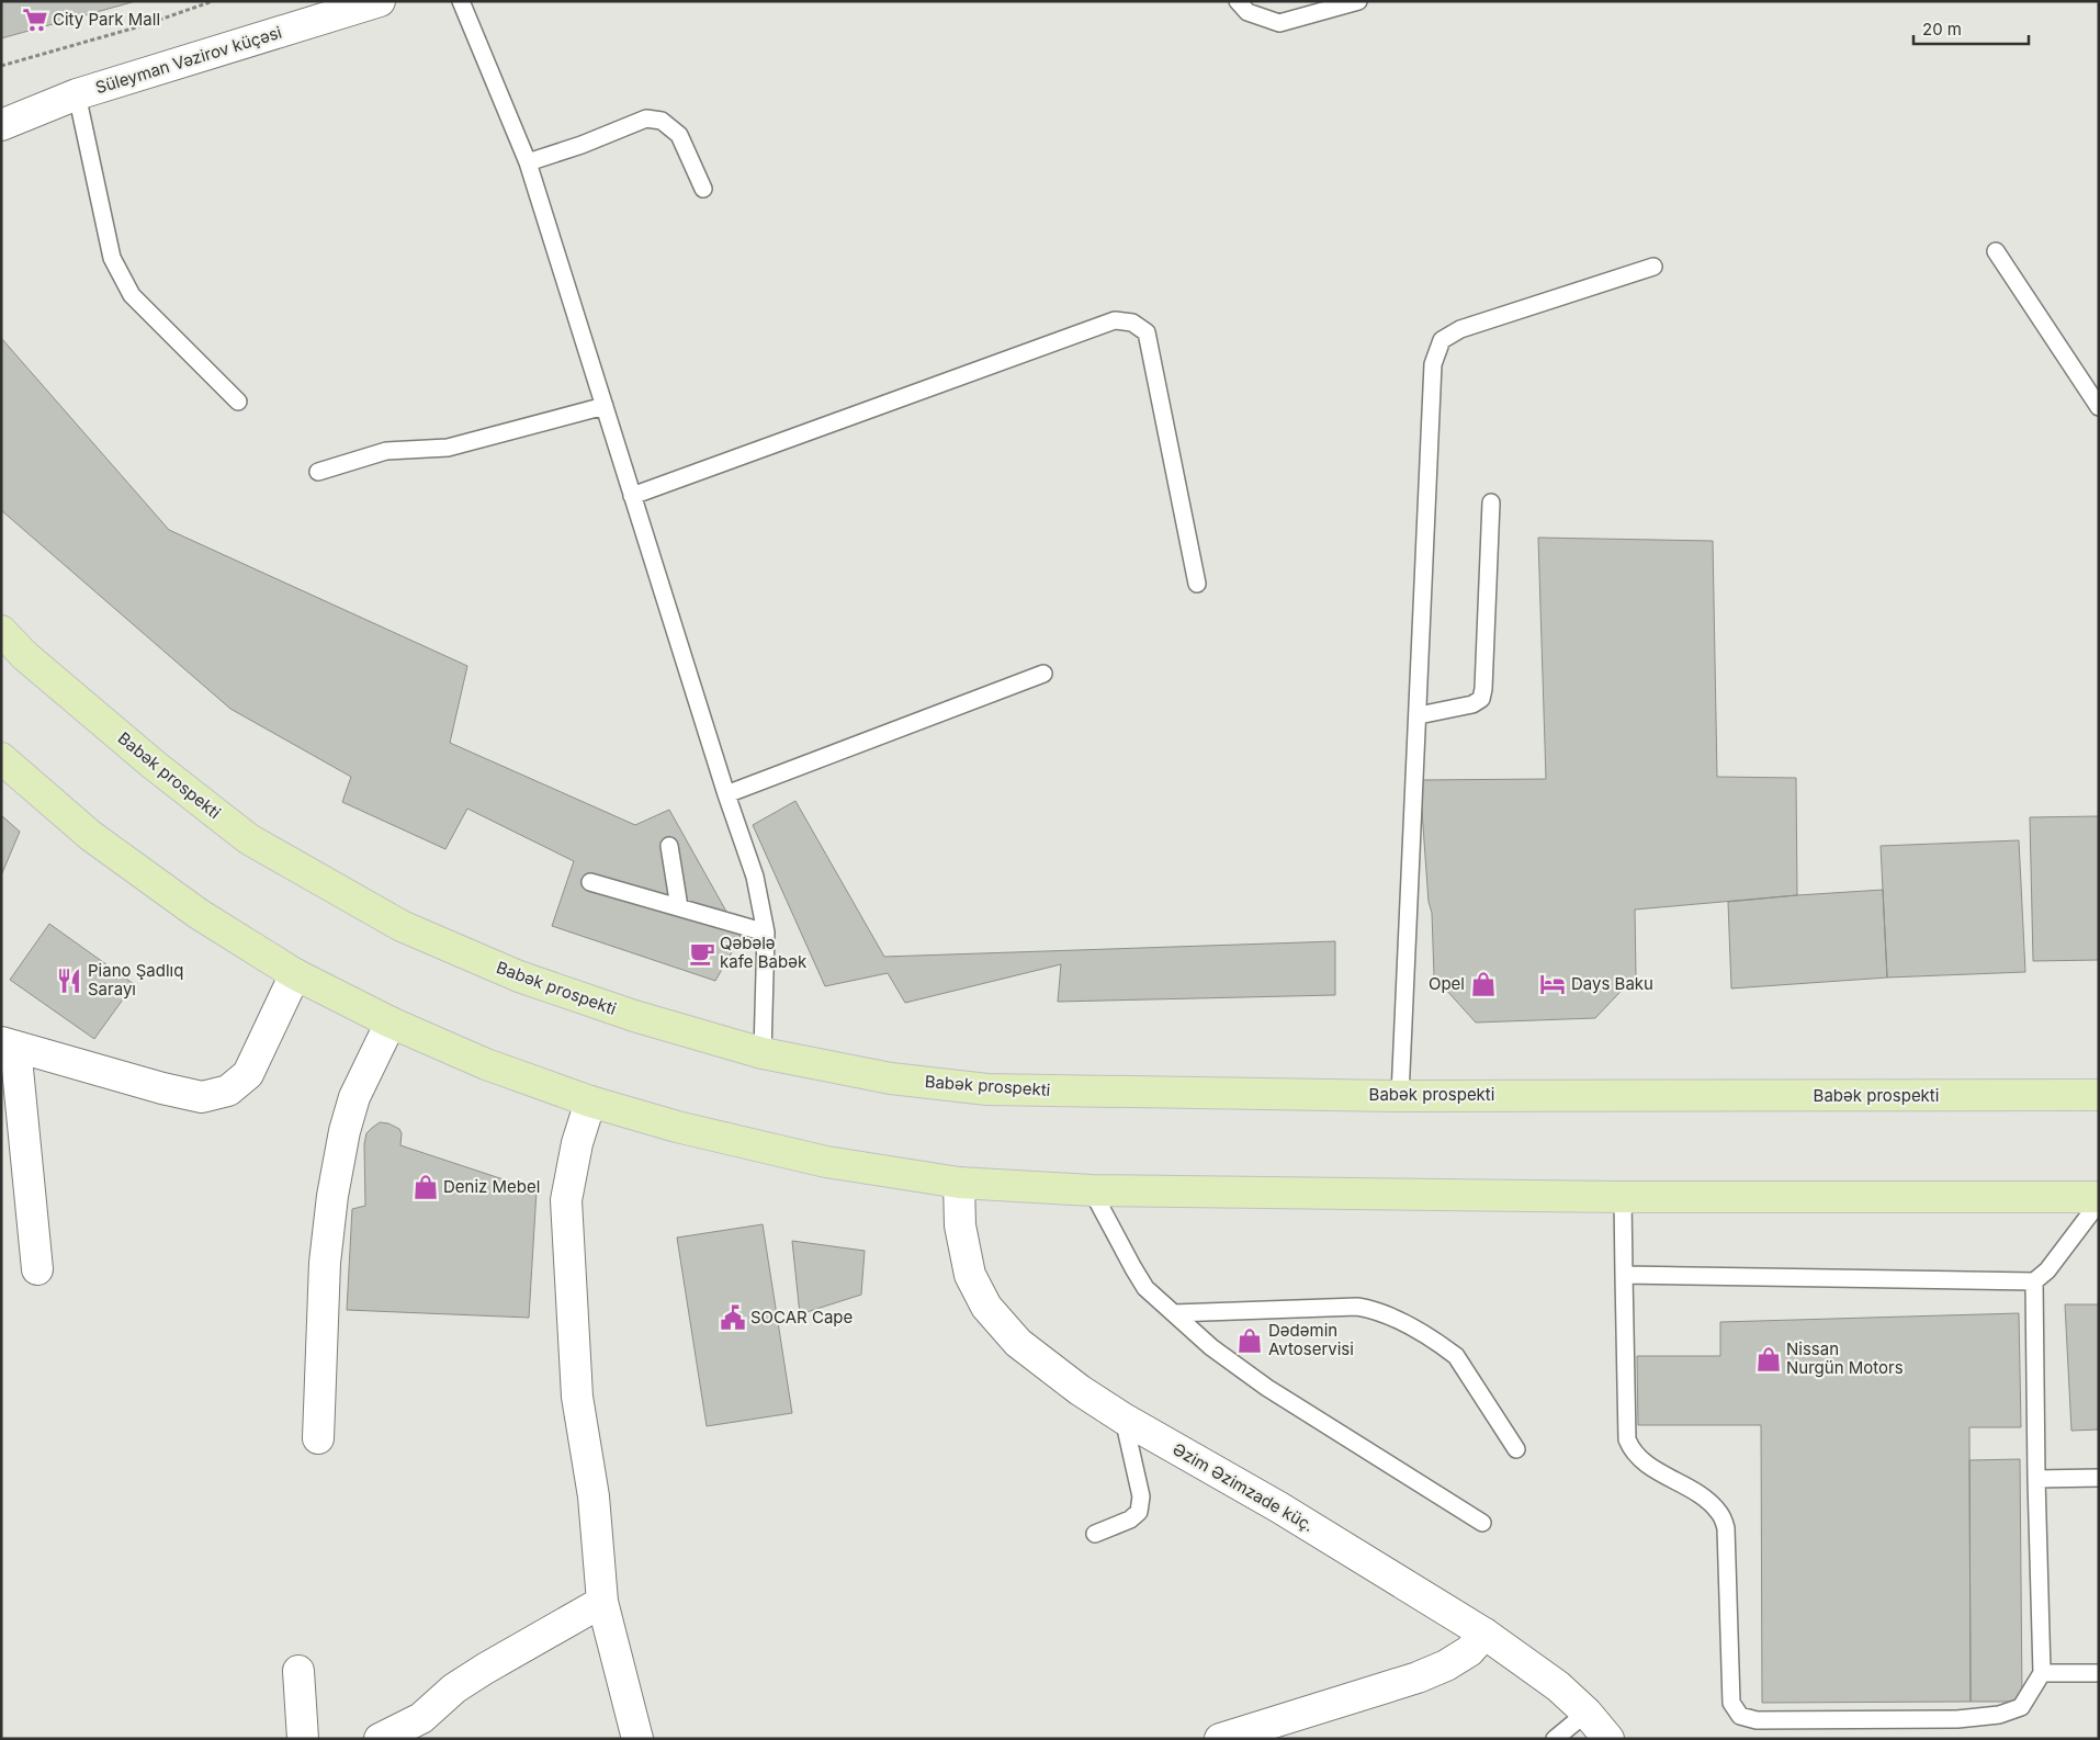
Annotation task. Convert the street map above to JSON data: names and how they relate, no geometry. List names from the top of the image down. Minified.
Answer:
{"streets":{"main road":["Babək prospekti"],"street":["Süleyman Vəzirov küçəsi","Əzim Əzimzade küç."]},"places":{"supermarket":["City Park Mall"],"cafe":["Qəbələ kafe Babək"],"restaurant":["Piano Şadlıq Sarayı"],"shop":["Opel","Deniz Mebel","Dədəmin Avtoservisi","Nissan Nurgün Motors"],"hotel":["Days Baku"],"public building":["SOCAR Cape"]},"scale_bar":"20 m"}
